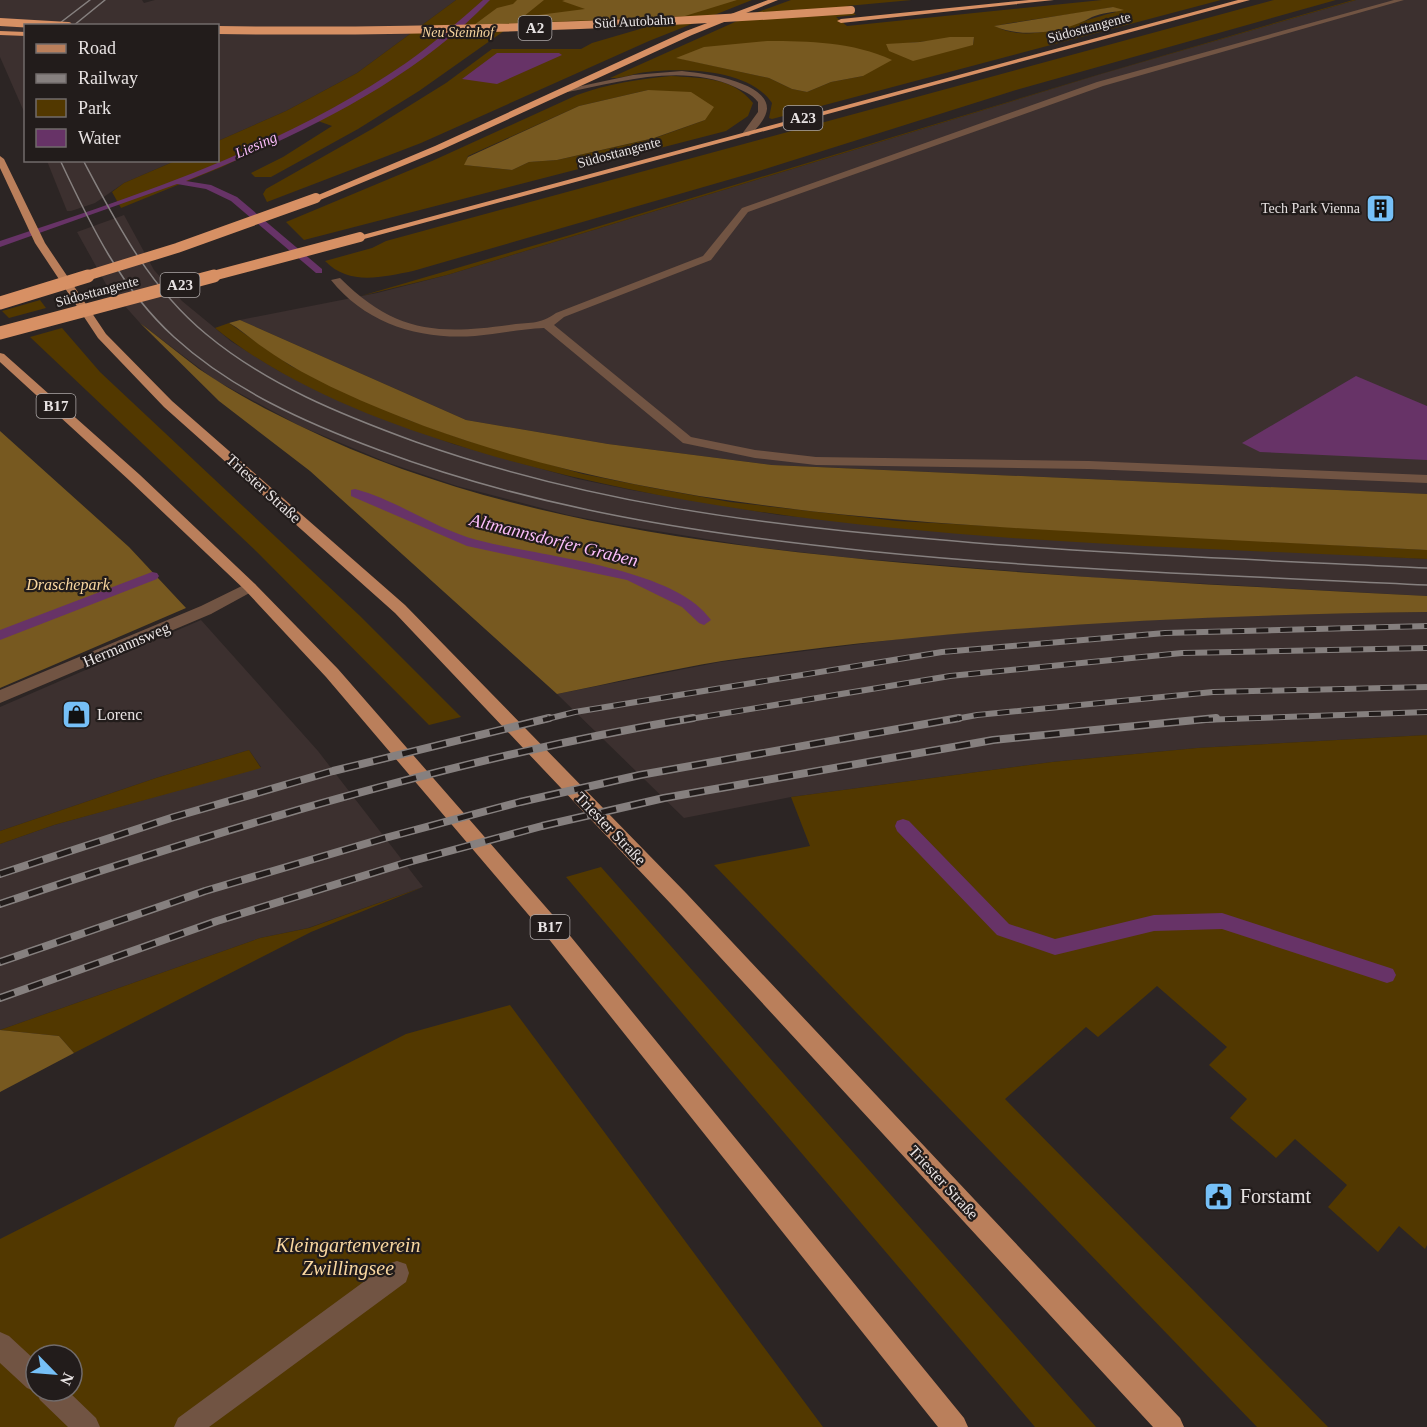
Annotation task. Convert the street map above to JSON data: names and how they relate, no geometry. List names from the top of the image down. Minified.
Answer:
{"streets":{"highway":["Süd Autobahn","Südosttangente","A2","A23"],"main road":["B17","Triester Straße"],"lane":["Hermannsweg"]},"crossings":[["B17","Hermannsweg"]],"water":["Liesing","Altmannsdorfer Graben"],"parks":["Neu Steinhof","Draschepark","Kleingartenverein Zwillingsee"],"places":{"building":["Tech Park Vienna"],"shop":["Lorenc"],"public building":["Forstamt"]},"legend":["Road","Railway","Park","Water"],"north":"bottom right"}
